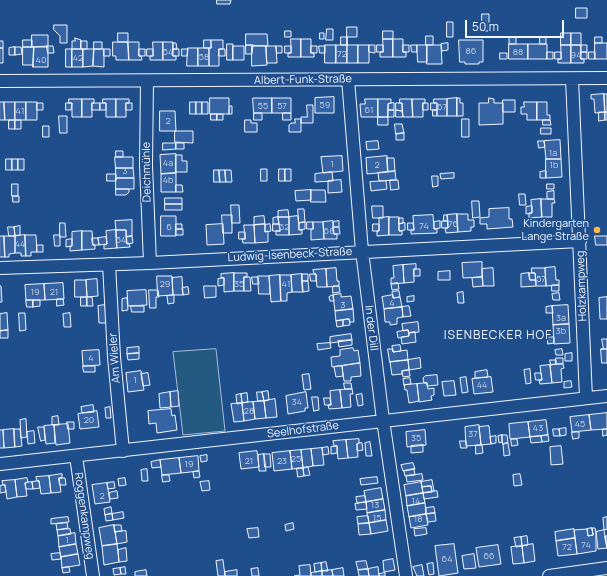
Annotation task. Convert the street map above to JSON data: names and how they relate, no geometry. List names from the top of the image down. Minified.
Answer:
{"streets":{"street":["Albert-Funk-Straße","Deichmühle","Ludwig-Isenbeck-Straße","Holzkampweg","In der Dill","Am Wieler","Seelhofstraße","Roggenkampweg"]},"crossings":[["Albert-Funk-Straße","Deichmühle"],["Albert-Funk-Straße","Holzkampweg"],["Albert-Funk-Straße","In der Dill"],["Deichmühle","Ludwig-Isenbeck-Straße"],["Ludwig-Isenbeck-Straße","Holzkampweg"],["Ludwig-Isenbeck-Straße","In der Dill"],["Ludwig-Isenbeck-Straße","Am Wieler"],["Holzkampweg","Seelhofstraße"],["In der Dill","Seelhofstraße"],["Am Wieler","Seelhofstraße"],["Seelhofstraße","Roggenkampweg"]],"districts":["ISENBECKER HOF"],"places":["Kindergarten Lange Straße"],"house_numbers":["86","54","88","72","94","58","42","40","59","55","57","67","61","41","2","1a","4a","1","2","1b","3","4b","76","74","6","62","68","54","44","57","29","35","41","19","21","4","3","3a","3b","4","1","44","34","28","20","45","43","37","35","25","21","23","19","2","14","13","15","18","1","74","72","66","64"],"scale_bar":"50 m"}
